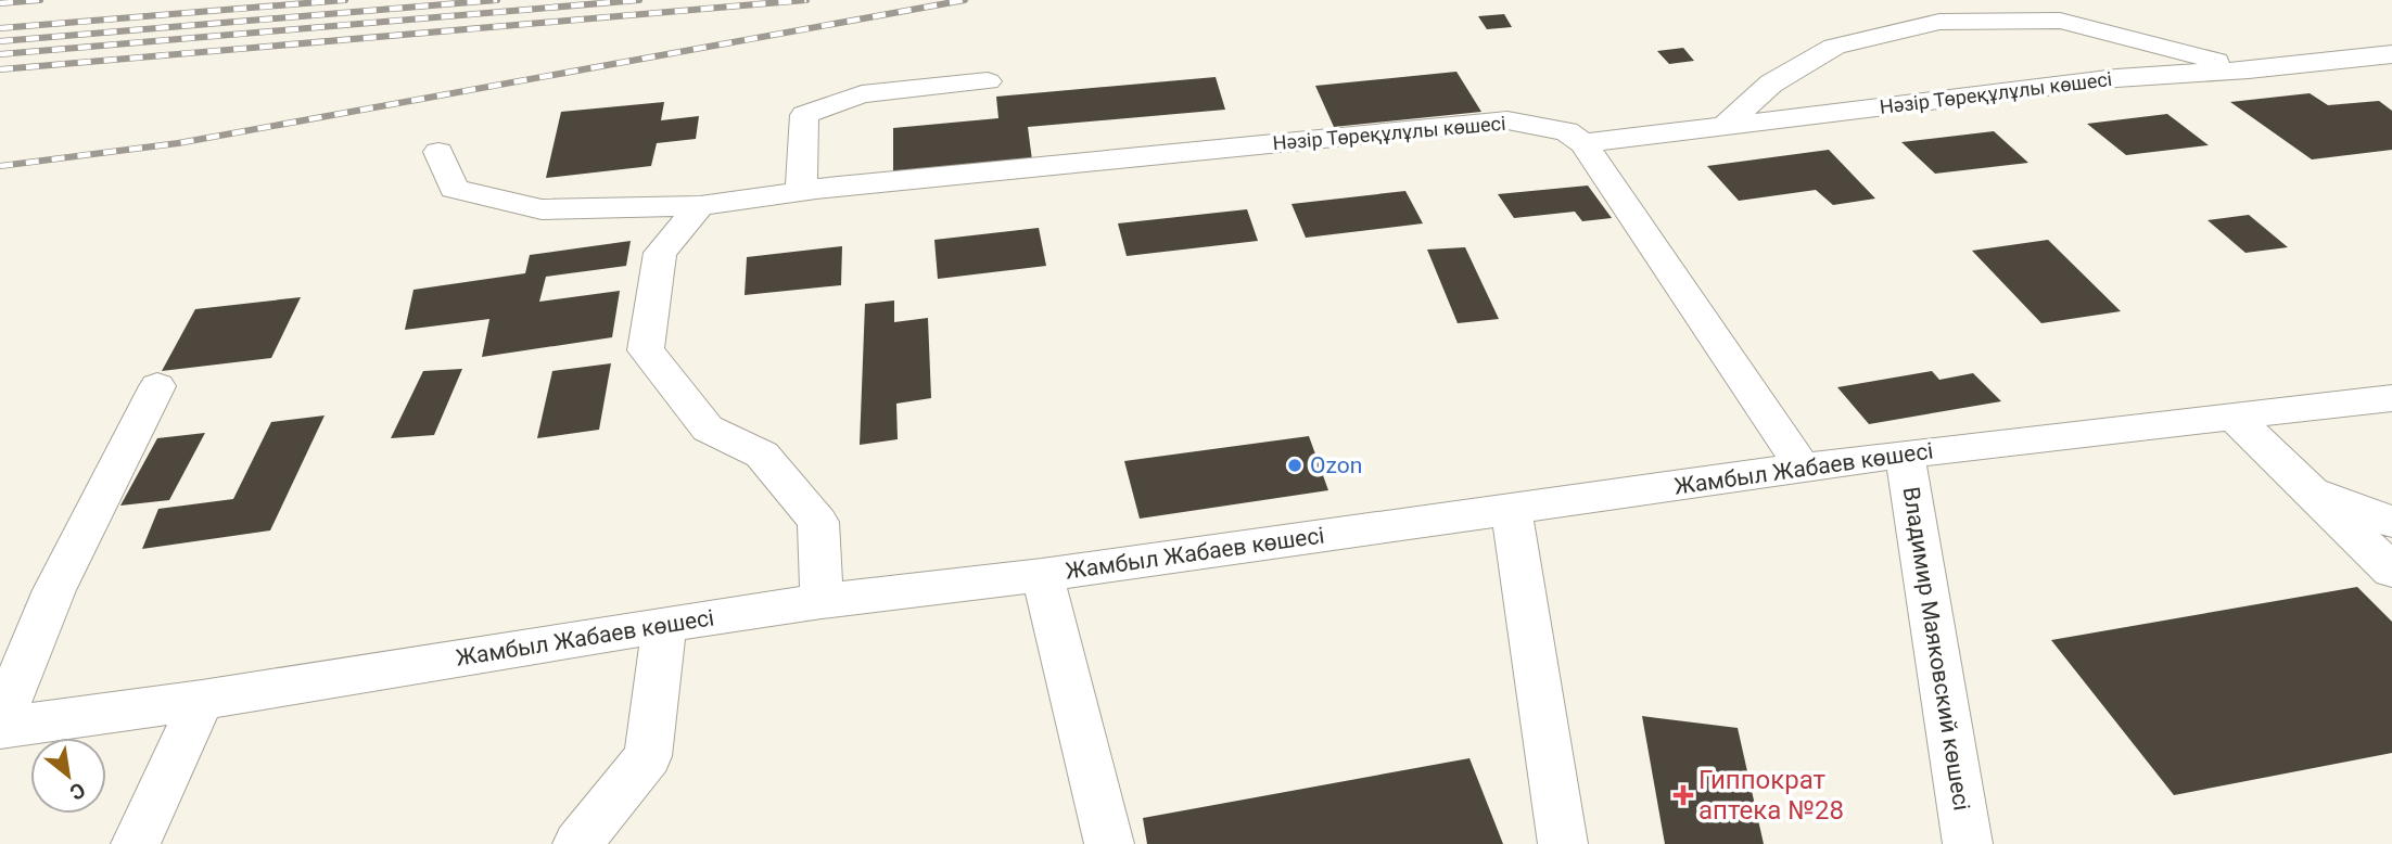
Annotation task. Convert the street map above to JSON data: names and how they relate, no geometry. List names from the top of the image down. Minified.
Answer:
{"streets":{"street":["Нәзір Төреқұлұлы көшесі","Жамбыл Жабаев көшесі","Владимир Маяковский көшесі"]},"crossings":[["Жамбыл Жабаев көшесі","Владимир Маяковский көшесі"]],"places":{"other":["Ozon"],"health":["Гиппократ аптека №28"]},"north":"bottom right"}
